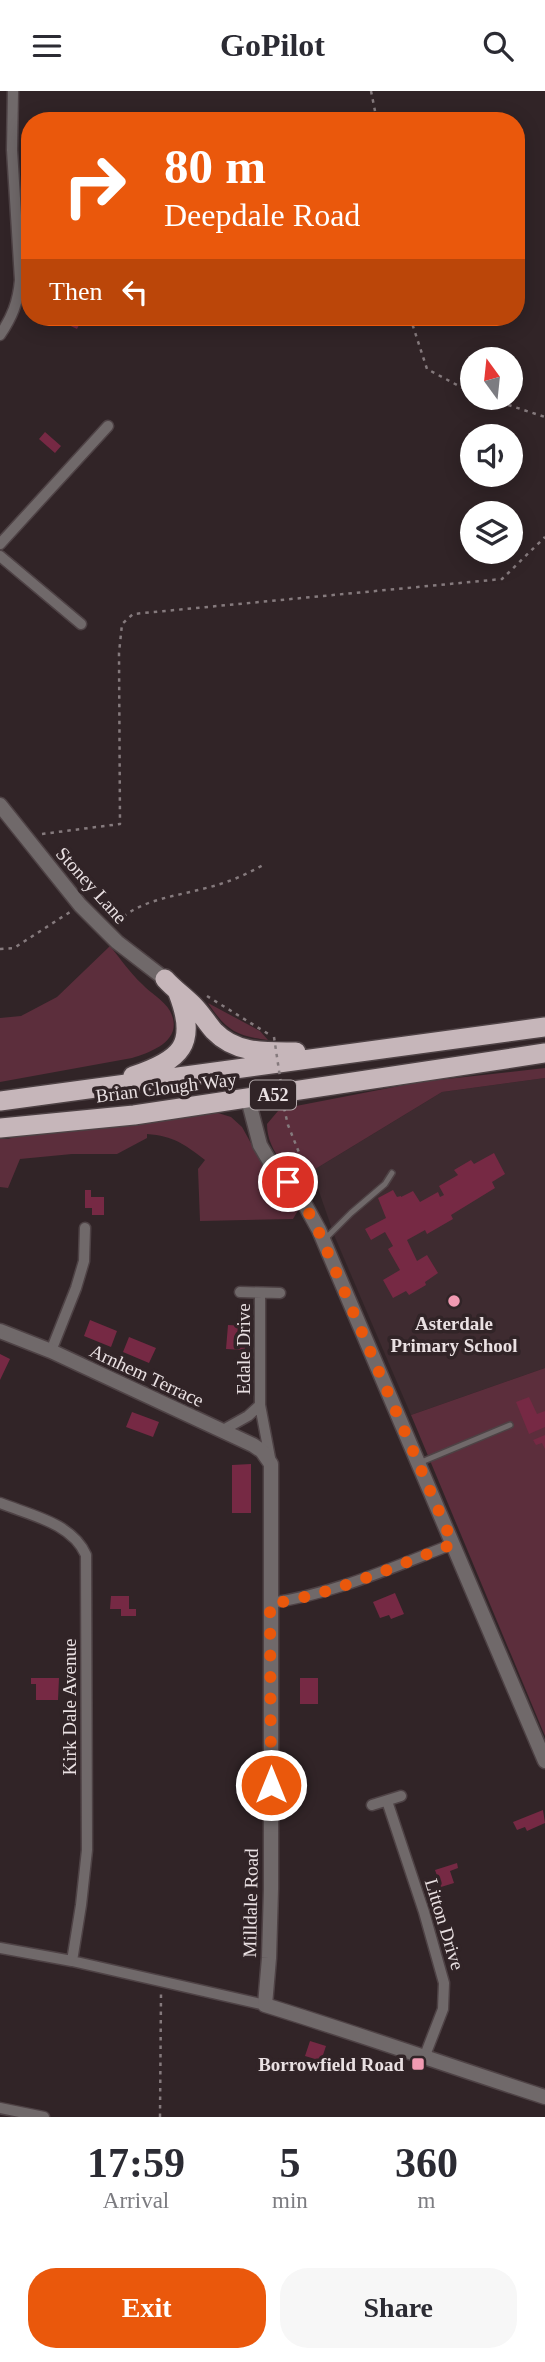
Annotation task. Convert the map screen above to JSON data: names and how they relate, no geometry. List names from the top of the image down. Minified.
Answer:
{"streets":{"highway":["Brian Clough Way","A52"],"street":["Stoney Lane","Edale Drive","Arnhem Terrace","Kirk Dale Avenue","Milldale Road","Litton Drive"]},"crossings":[["Edale Drive","Arnhem Terrace"],["Edale Drive","Milldale Road"],["Arnhem Terrace","Milldale Road"]],"places":{"other":["Asterdale Primary School"],"transit":["Borrowfield Road"]},"north":"top","page":{"header":"GoPilot","turn":["80 m","Deepdale Road"],"then":"Then","eta":["17:59","Arrival","5","min","360","m"],"buttons":["Exit","Share"]}}
